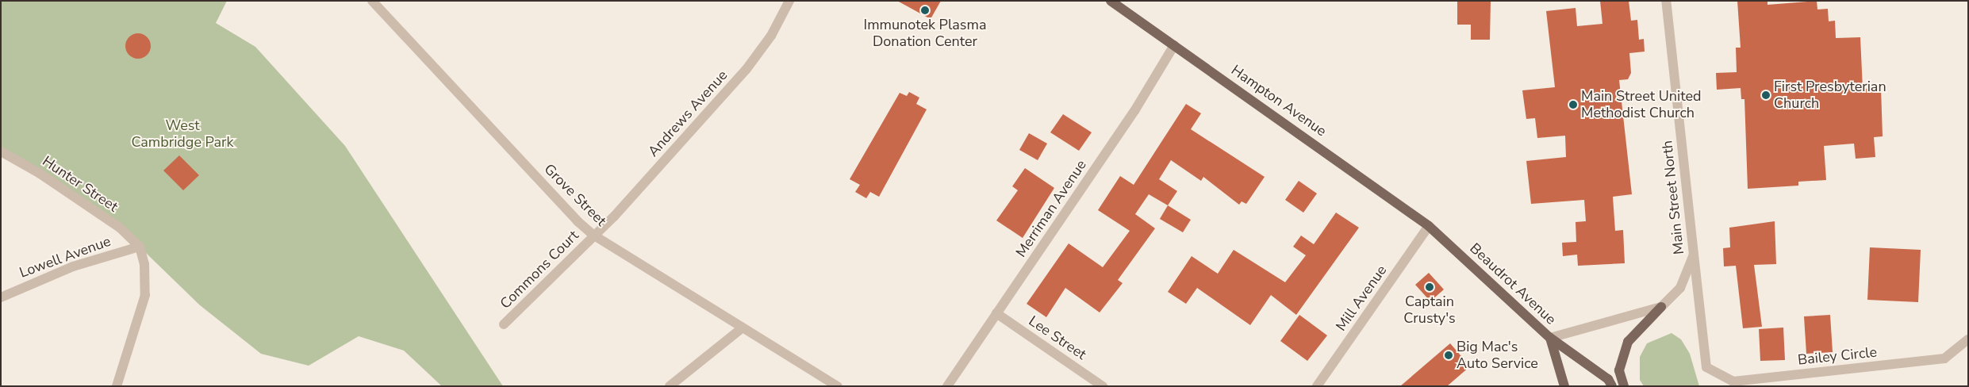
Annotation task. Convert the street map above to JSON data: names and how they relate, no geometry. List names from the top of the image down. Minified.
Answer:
{"streets":{"main road":["Hampton Avenue","Beaudrot Avenue"],"street":["Andrews Avenue","Hunter Street","Grove Street","Main Street North","Merriman Avenue","Lowell Avenue","Commons Court","Mill Avenue","Lee Street","Bailey Circle"]},"crossings":[["Hampton Avenue","Merriman Avenue"],["Hampton Avenue","Beaudrot Avenue"],["Hampton Avenue","Mill Avenue"],["Andrews Avenue","Grove Street"],["Andrews Avenue","Commons Court"],["Hunter Street","Lowell Avenue"],["Grove Street","Commons Court"],["Main Street North","Beaudrot Avenue"],["Main Street North","Bailey Circle"],["Merriman Avenue","Lee Street"],["Beaudrot Avenue","Mill Avenue"]],"parks":["West Cambridge Park"],"places":["Immunotek Plasma Donation Center","First Presbyterian Church","Main Street United Methodist Church","Captain Crusty's","Big Mac's Auto Service"]}
